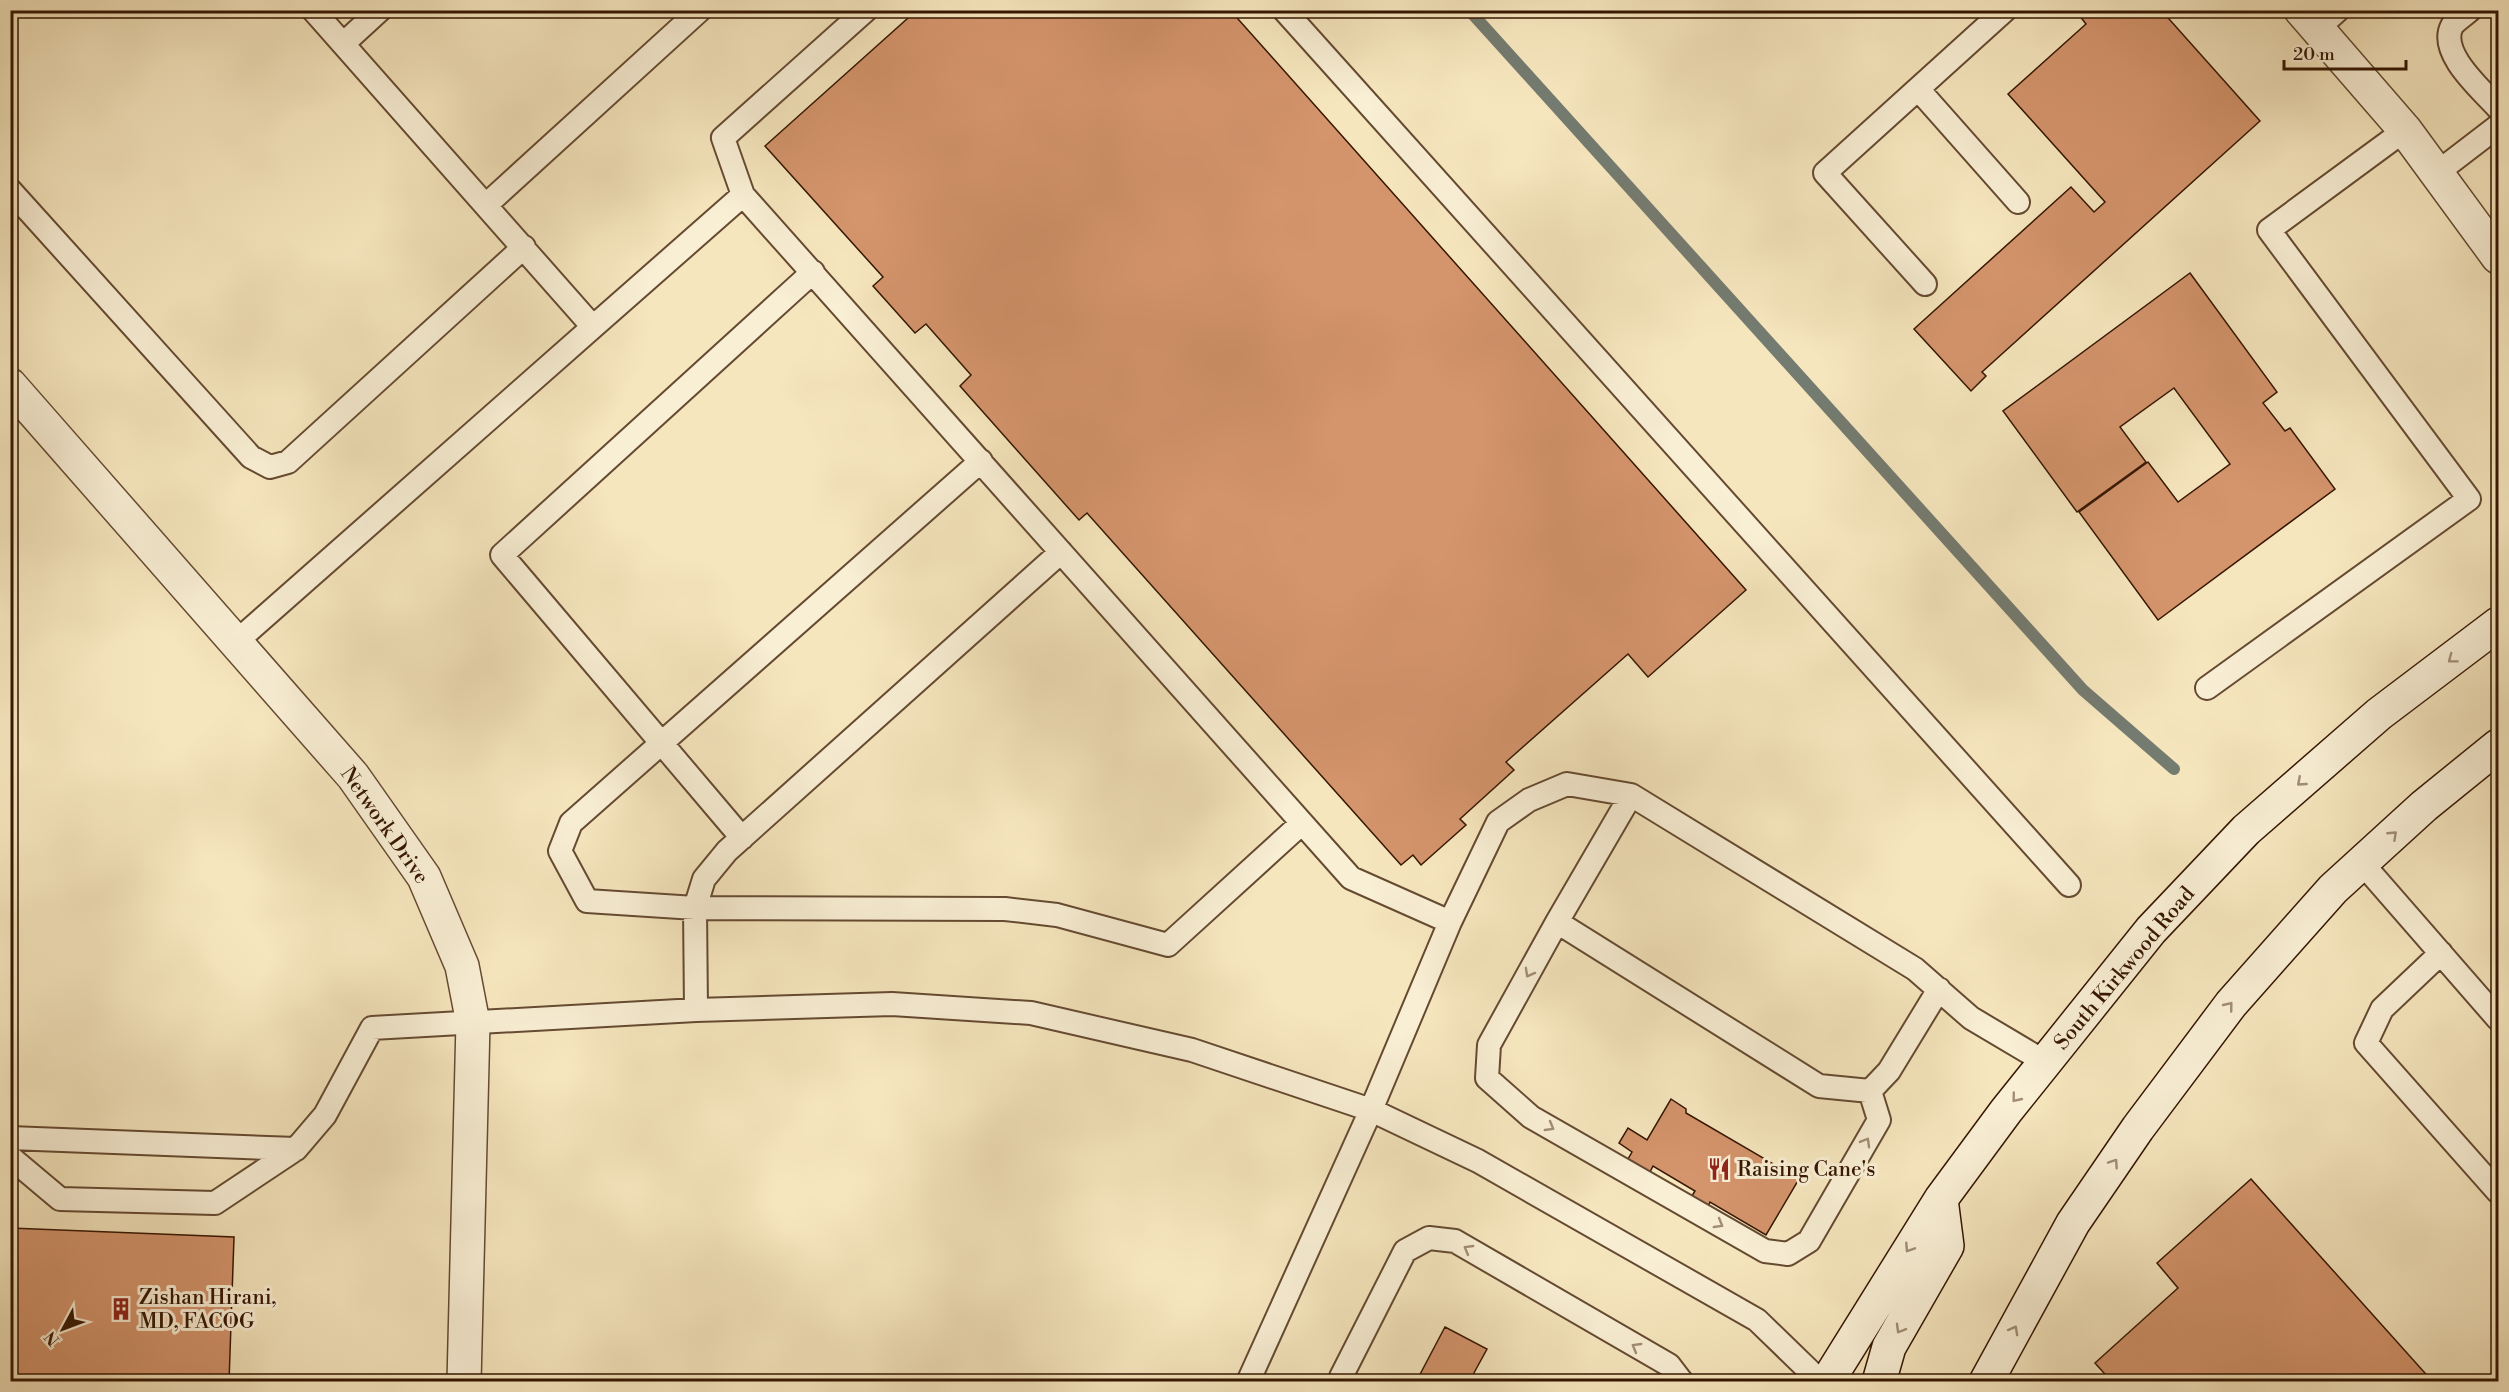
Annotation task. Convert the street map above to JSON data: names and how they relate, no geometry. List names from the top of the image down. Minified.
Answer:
{"streets":{"main road":["Network Drive","South Kirkwood Road"]},"places":{"restaurant":["Raising Cane's"],"building":["Zishan Hirani, MD, FACOG"]},"scale_bar":"20 m","north":"bottom left"}
